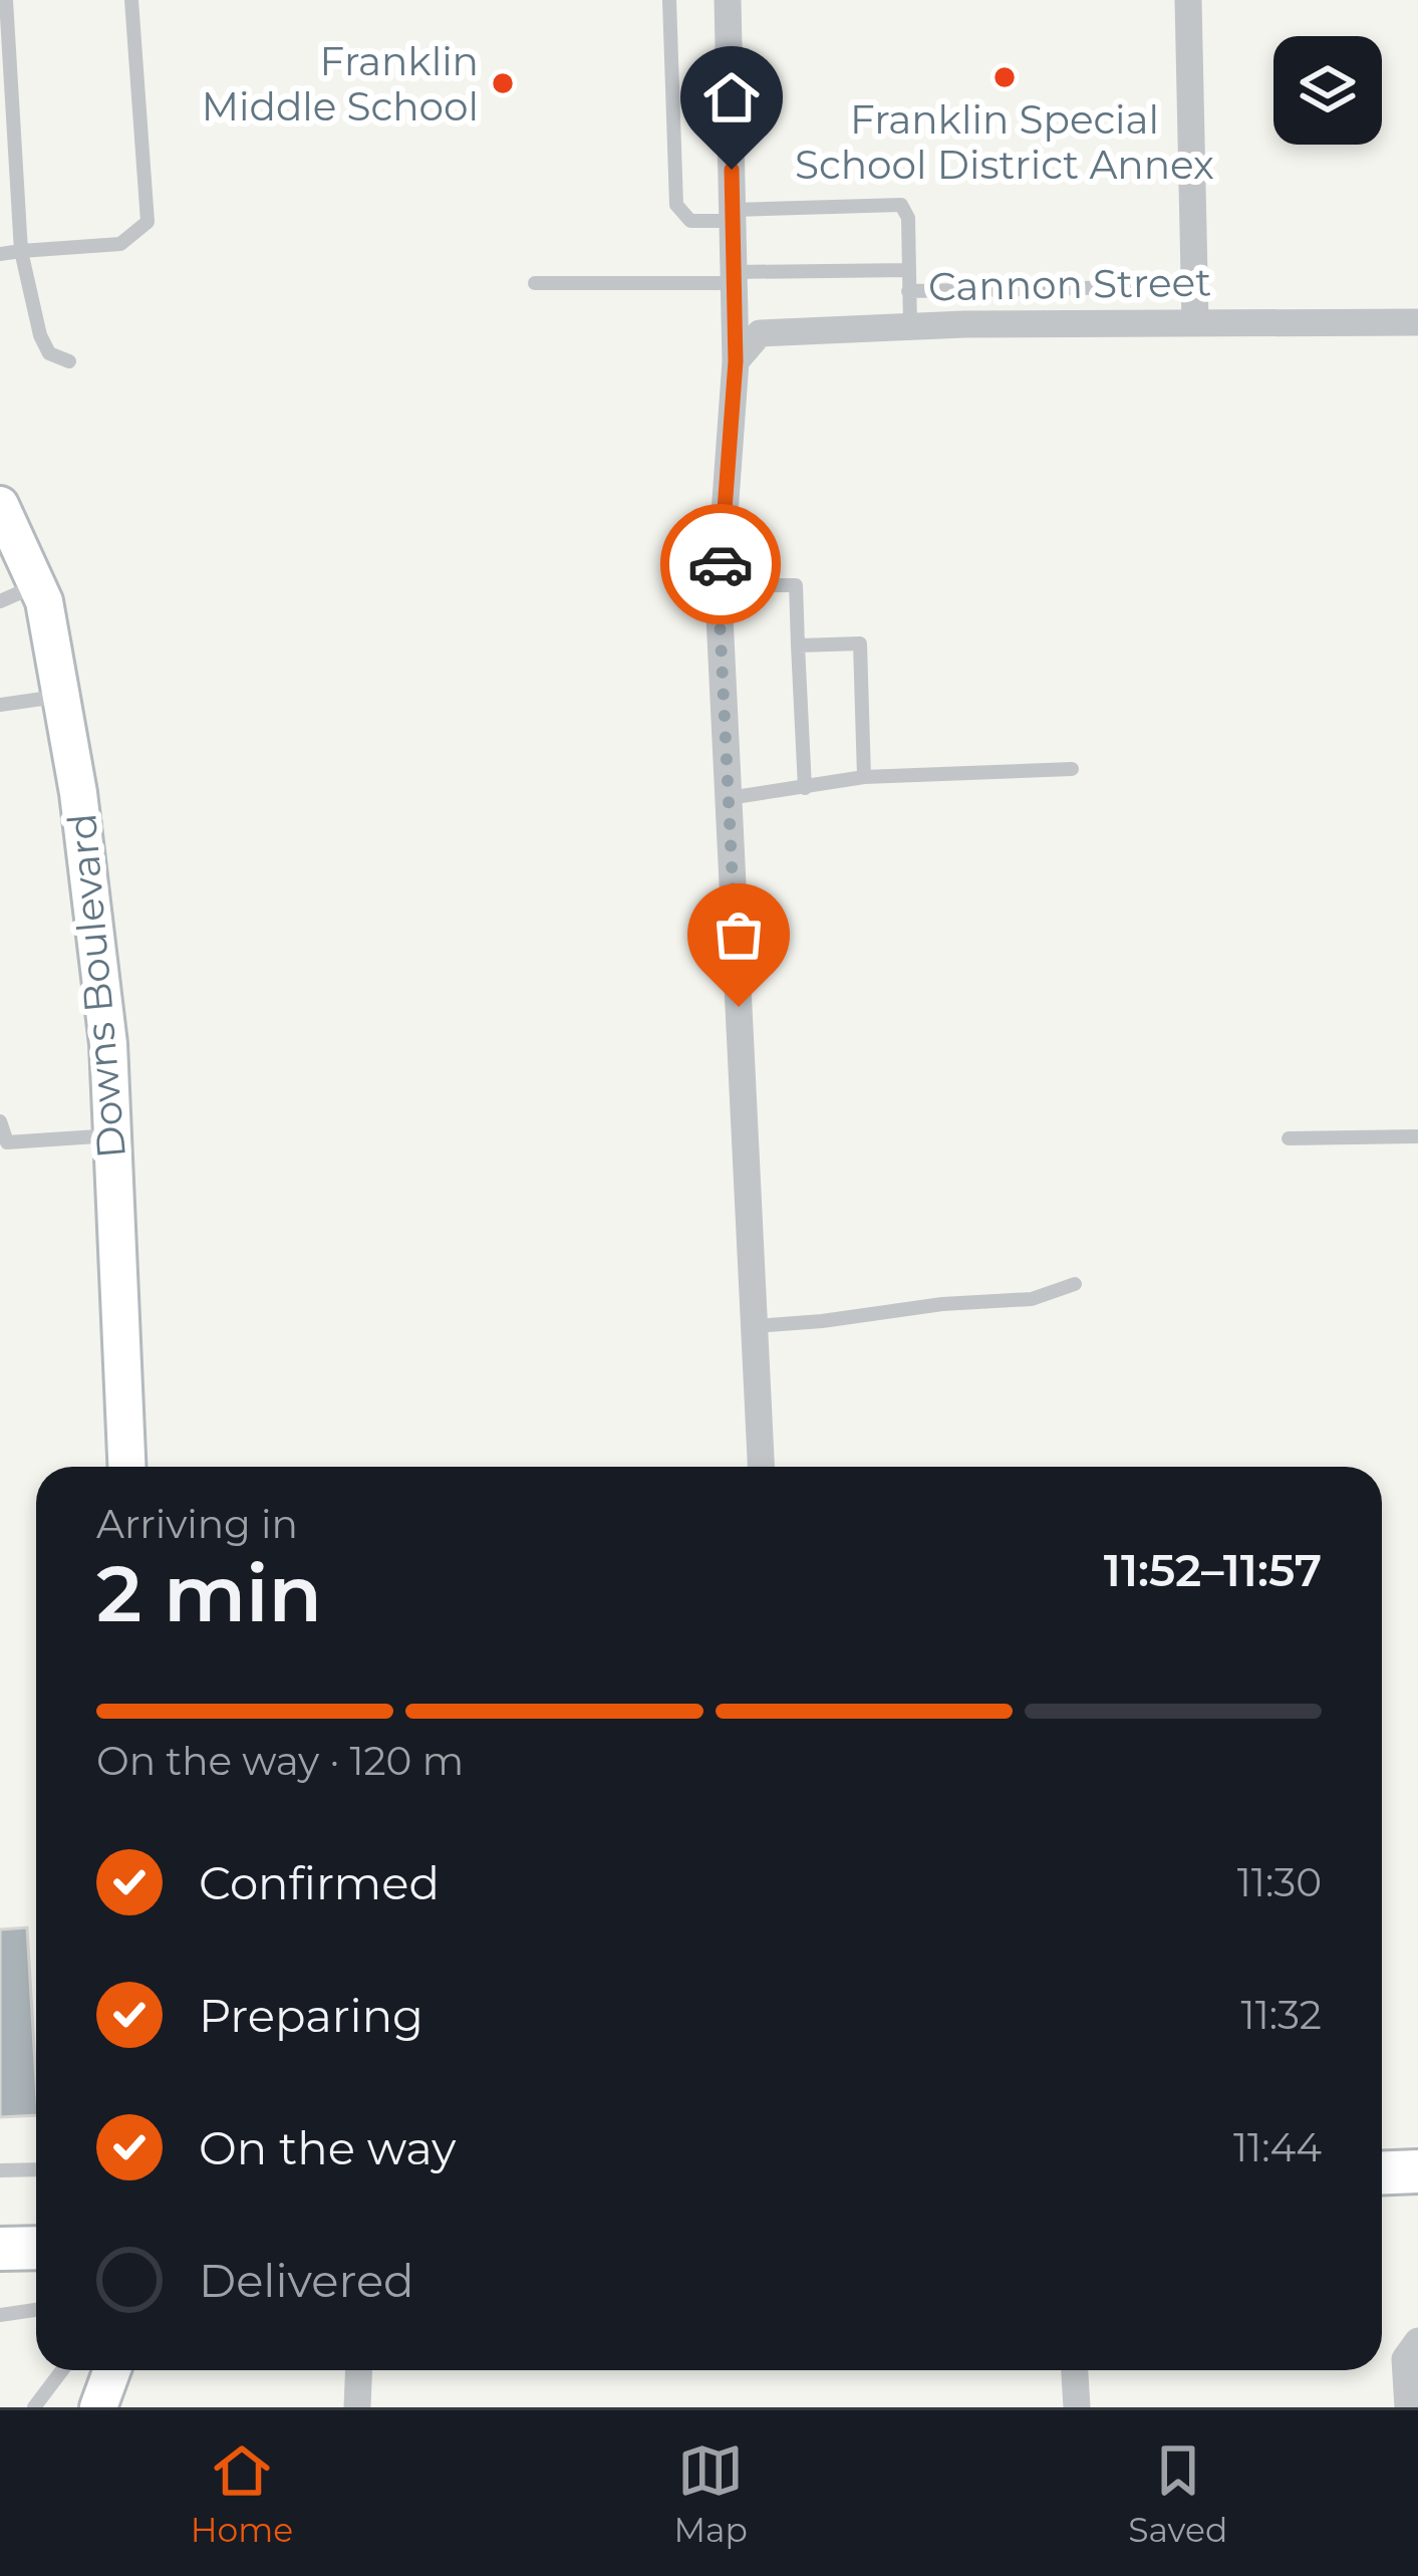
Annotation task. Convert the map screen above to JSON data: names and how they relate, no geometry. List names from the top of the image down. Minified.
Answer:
{"streets":{"street":["Cannon Street","Downs Boulevard"]},"places":["Franklin Special School District Annex","Franklin Middle School"],"page":{"heading":["2 min","Arriving in","11:52–11:57"],"bar":"On the way · 120 m","list":[["Confirmed","11:30"],["Preparing","11:32"],["On the way","11:44"],"Delivered"],"tabs":["Home","Map","Saved"]}}
